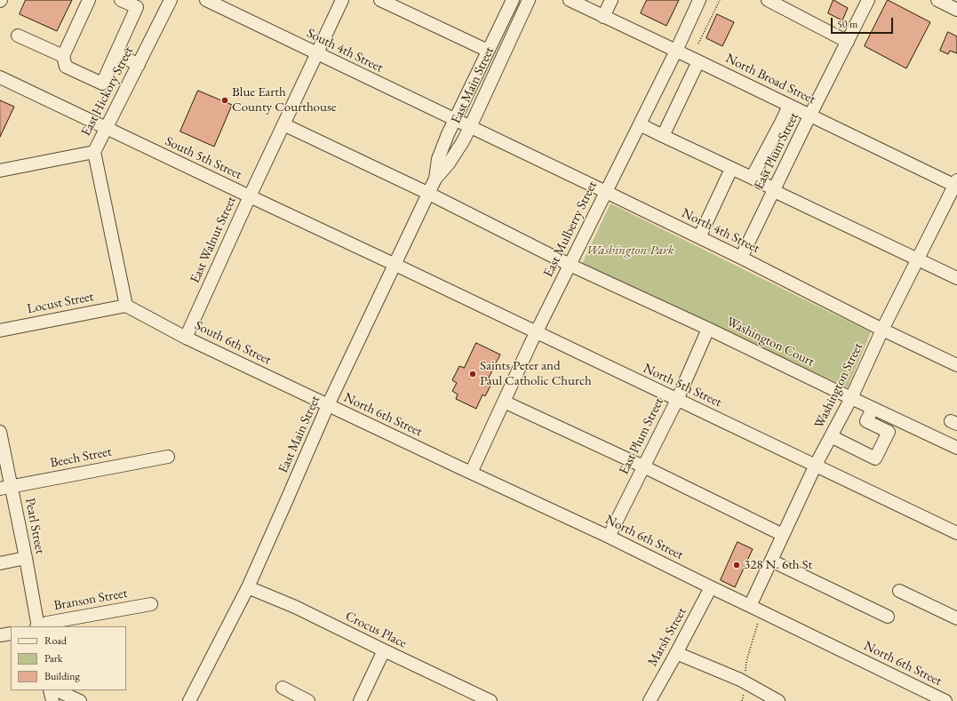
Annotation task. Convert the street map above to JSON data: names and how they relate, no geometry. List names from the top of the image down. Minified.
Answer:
{"streets":{"street":["South 4th Street","North Broad Street","East Main Street","East Hickory Street","East Plum Street","South 5th Street","East Mulberry Street","North 4th Street","East Walnut Street","Locust Street","Washington Court","South 6th Street","North 5th Street","Washington Street","North 6th Street","Beech Street","Pearl Street","Branson Street","Crocus Place","Marsh Street"]},"crossings":[["South 4th Street","East Main Street"],["South 4th Street","North 4th Street"],["South 4th Street","East Walnut Street"],["North Broad Street","East Plum Street"],["North Broad Street","East Mulberry Street"],["North Broad Street","Washington Street"],["East Main Street","South 5th Street"],["East Main Street","North 4th Street"],["East Main Street","Washington Court"],["East Main Street","South 6th Street"],["East Main Street","North 5th Street"],["East Main Street","North 6th Street"],["East Main Street","Crocus Place"],["East Hickory Street","South 5th Street"],["East Hickory Street","Locust Street"],["East Hickory Street","South 6th Street"],["East Plum Street","North 4th Street"],["East Plum Street","Washington Court"],["East Plum Street","North 5th Street"],["East Plum Street","North 6th Street"],["South 5th Street","East Walnut Street"],["South 5th Street","North 5th Street"],["East Mulberry Street","North 4th Street"],["East Mulberry Street","Washington Court"],["East Mulberry Street","North 5th Street"],["East Mulberry Street","North 6th Street"],["North 4th Street","Washington Street"],["East Walnut Street","Washington Court"],["East Walnut Street","South 6th Street"],["Locust Street","South 6th Street"],["Washington Court","Washington Street"],["South 6th Street","North 6th Street"],["North 5th Street","Washington Street"],["Washington Street","North 6th Street"],["North 6th Street","Marsh Street"],["Beech Street","Pearl Street"]],"parks":["Washington Park"],"places":["Blue Earth County Courthouse","Saints Peter and Paul Catholic Church","328 N. 6th St"],"legend":["Road","Park","Building"],"scale_bar":"50 m"}
